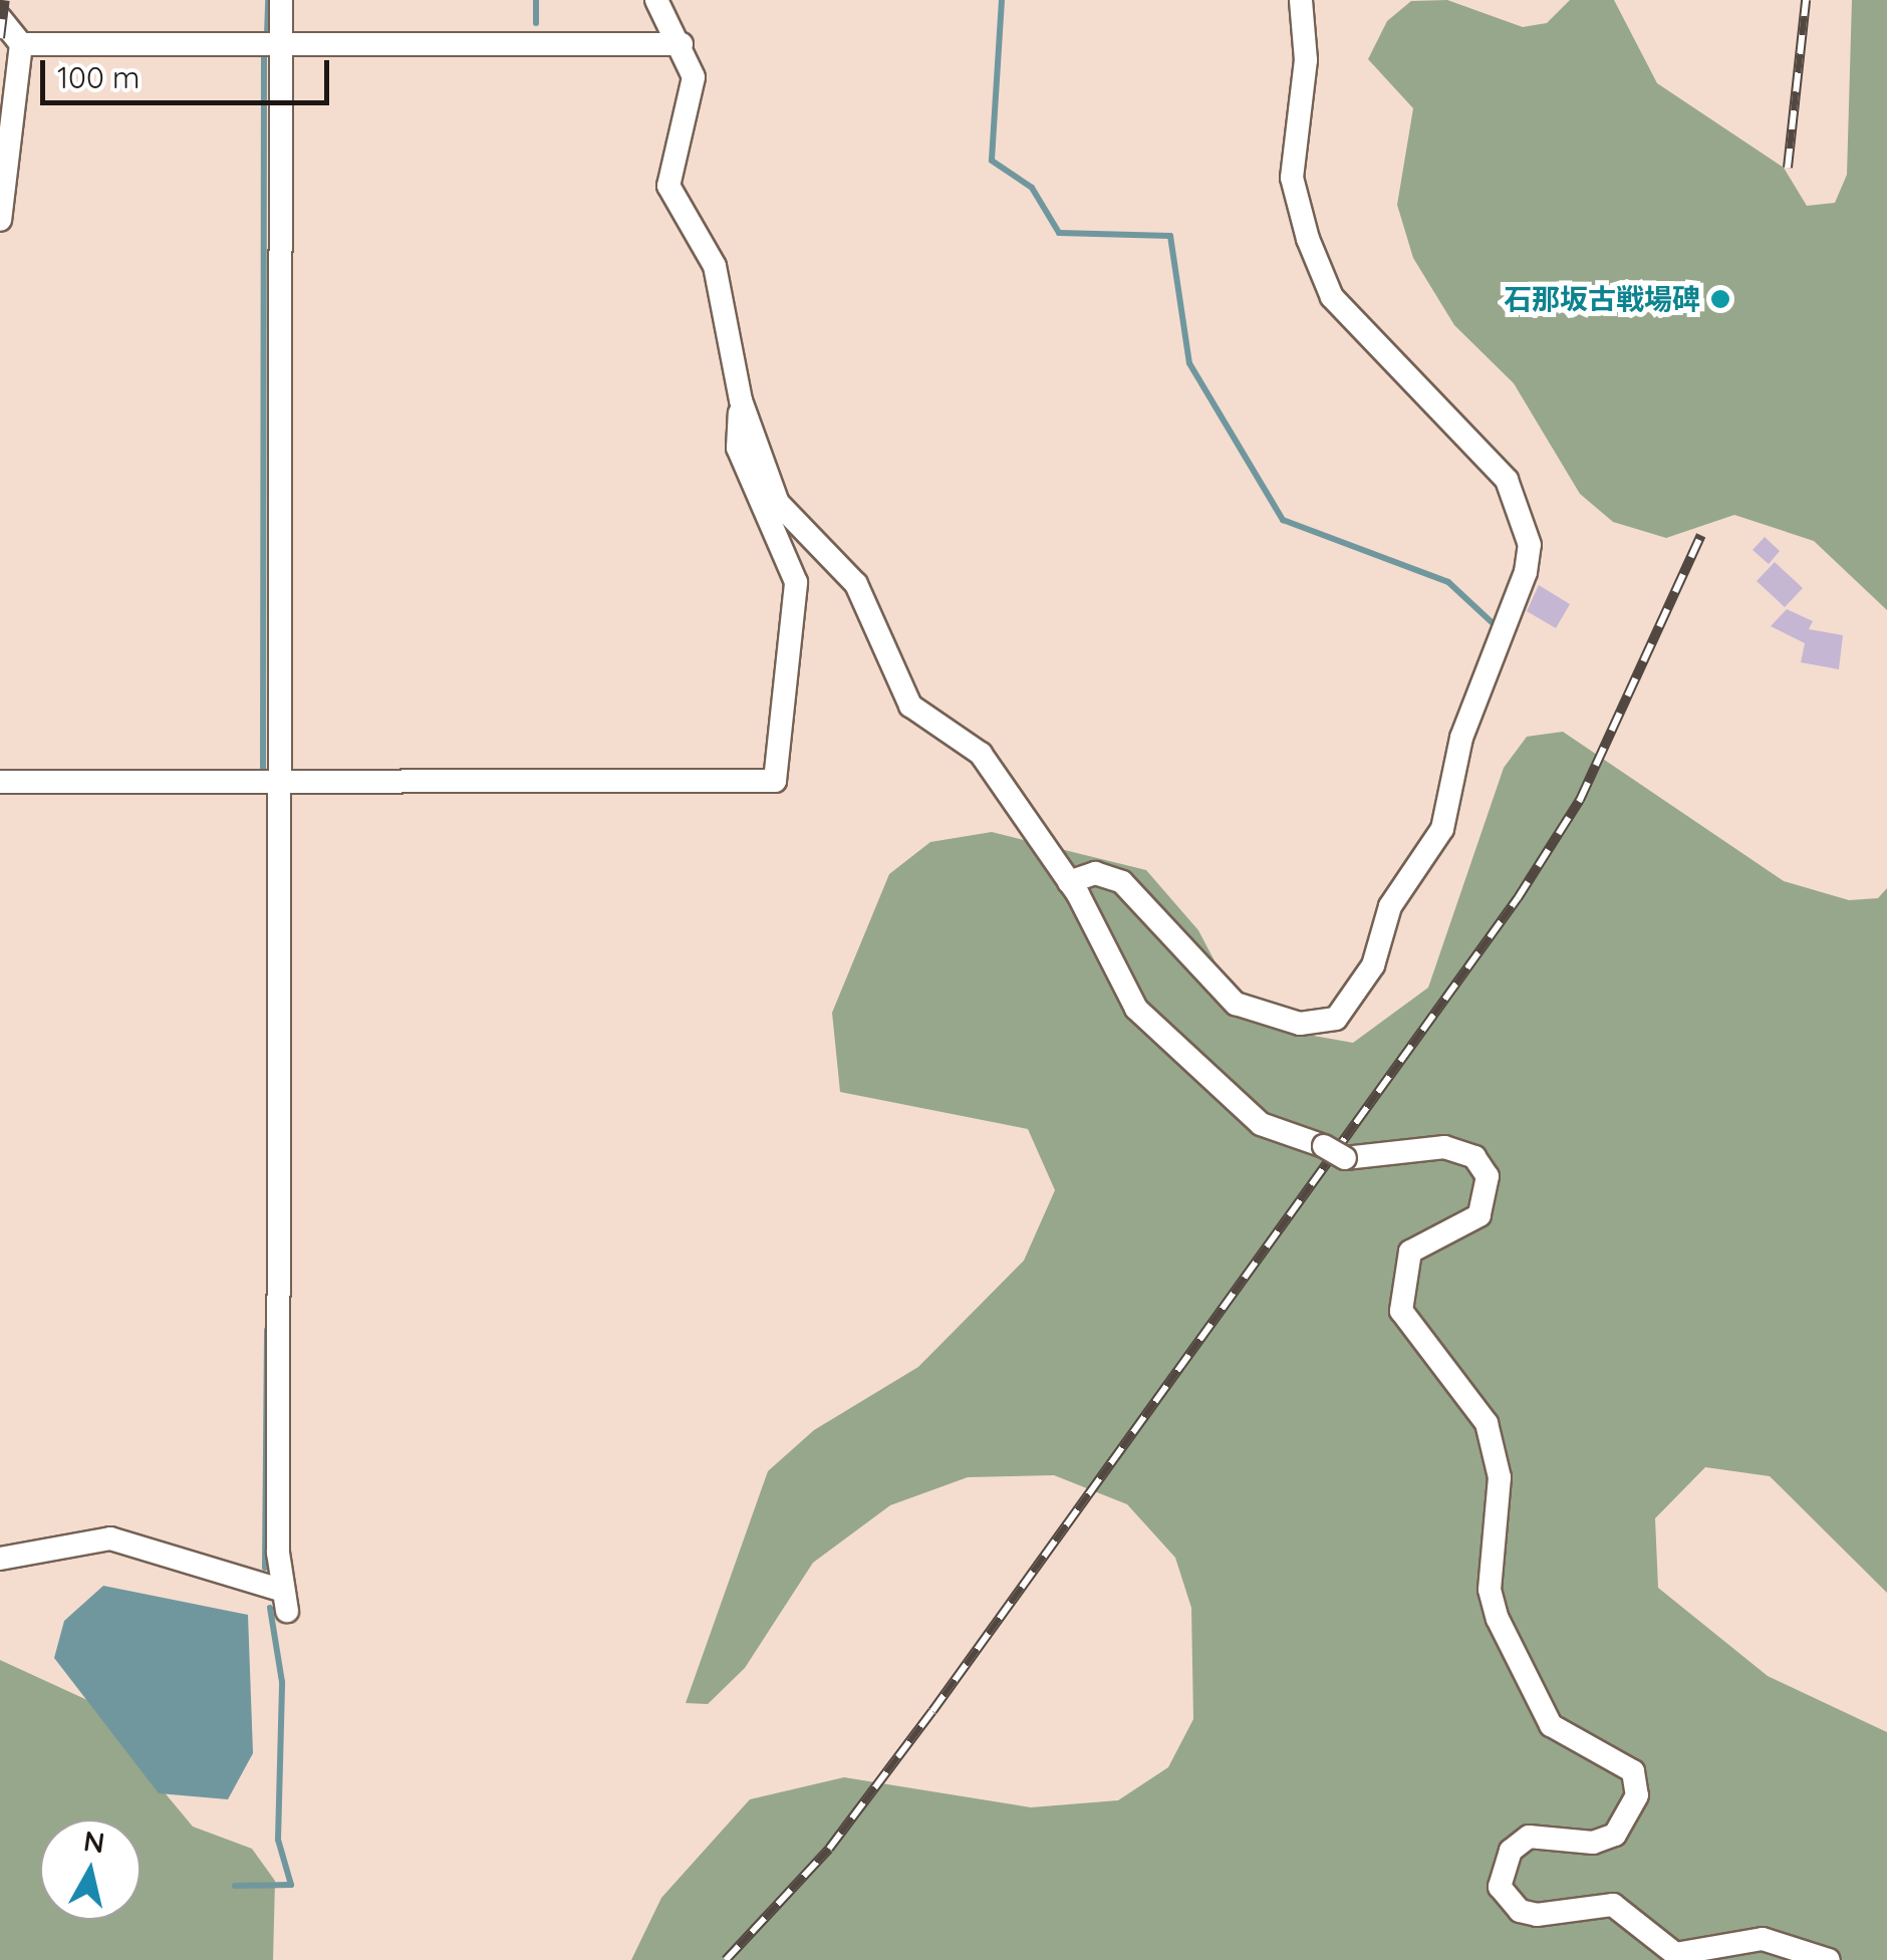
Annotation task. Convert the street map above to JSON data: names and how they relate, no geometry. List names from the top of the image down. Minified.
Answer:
{"places":["石那坂古戦場碑"],"scale_bar":"100 m","north":"top"}
